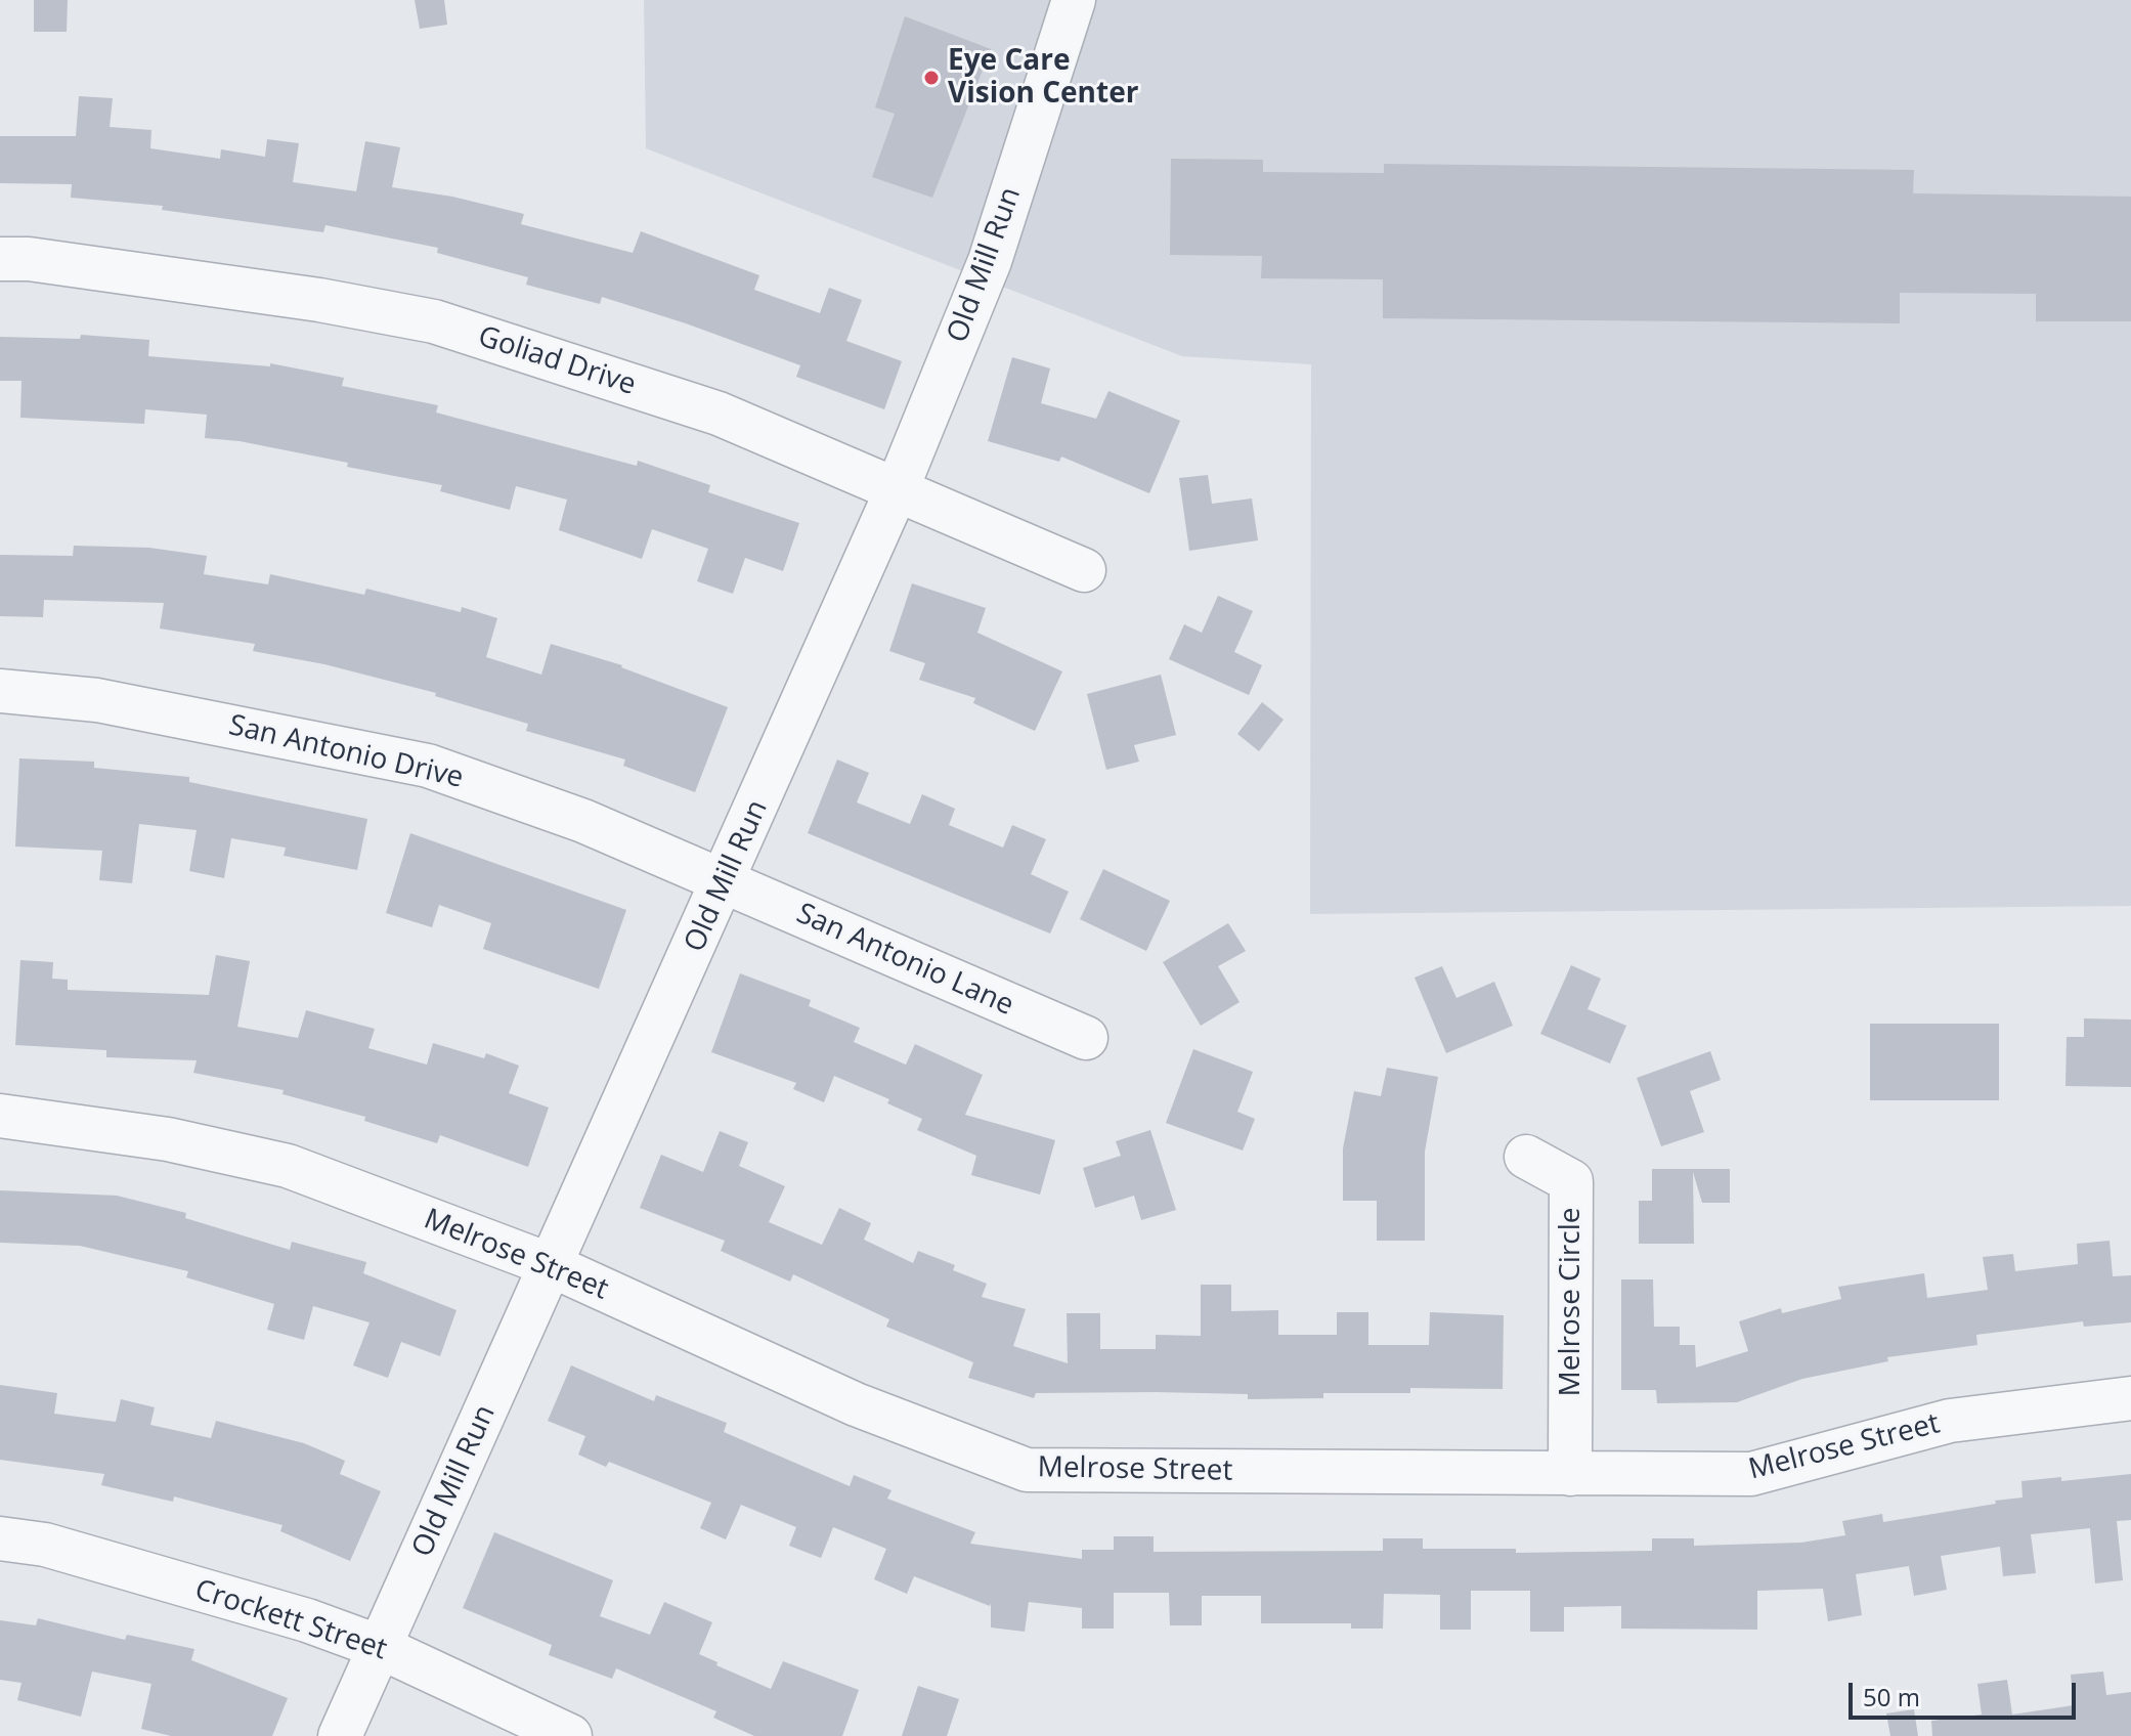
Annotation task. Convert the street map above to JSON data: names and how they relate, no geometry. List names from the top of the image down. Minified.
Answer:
{"streets":{"street":["Old Mill Run","Goliad Drive","San Antonio Drive","San Antonio Lane","Melrose Street","Melrose Circle","Crockett Street"]},"crossings":[["Old Mill Run","Goliad Drive"],["Old Mill Run","San Antonio Drive"],["Old Mill Run","San Antonio Lane"],["Old Mill Run","Melrose Street"],["Old Mill Run","Crockett Street"],["San Antonio Drive","San Antonio Lane"],["Melrose Street","Melrose Circle"]],"places":["Eye Care Vision Center"],"scale_bar":"50 m"}
